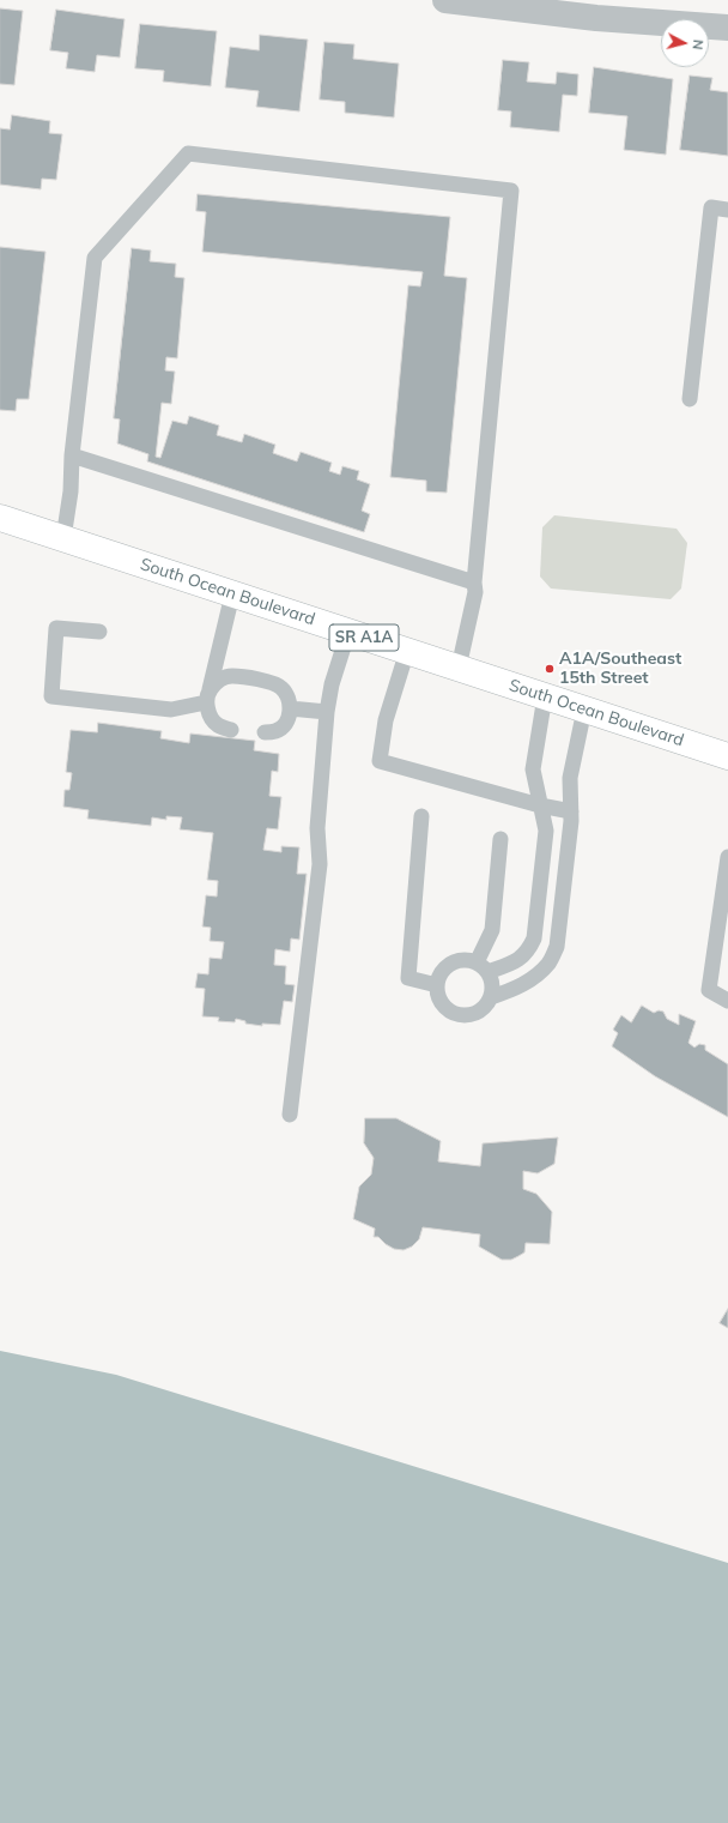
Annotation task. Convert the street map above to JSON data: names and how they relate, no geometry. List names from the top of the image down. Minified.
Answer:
{"streets":{"main road":["South Ocean Boulevard","SR A1A"]},"places":["A1A/Southeast 15th Street"],"north":"right"}
